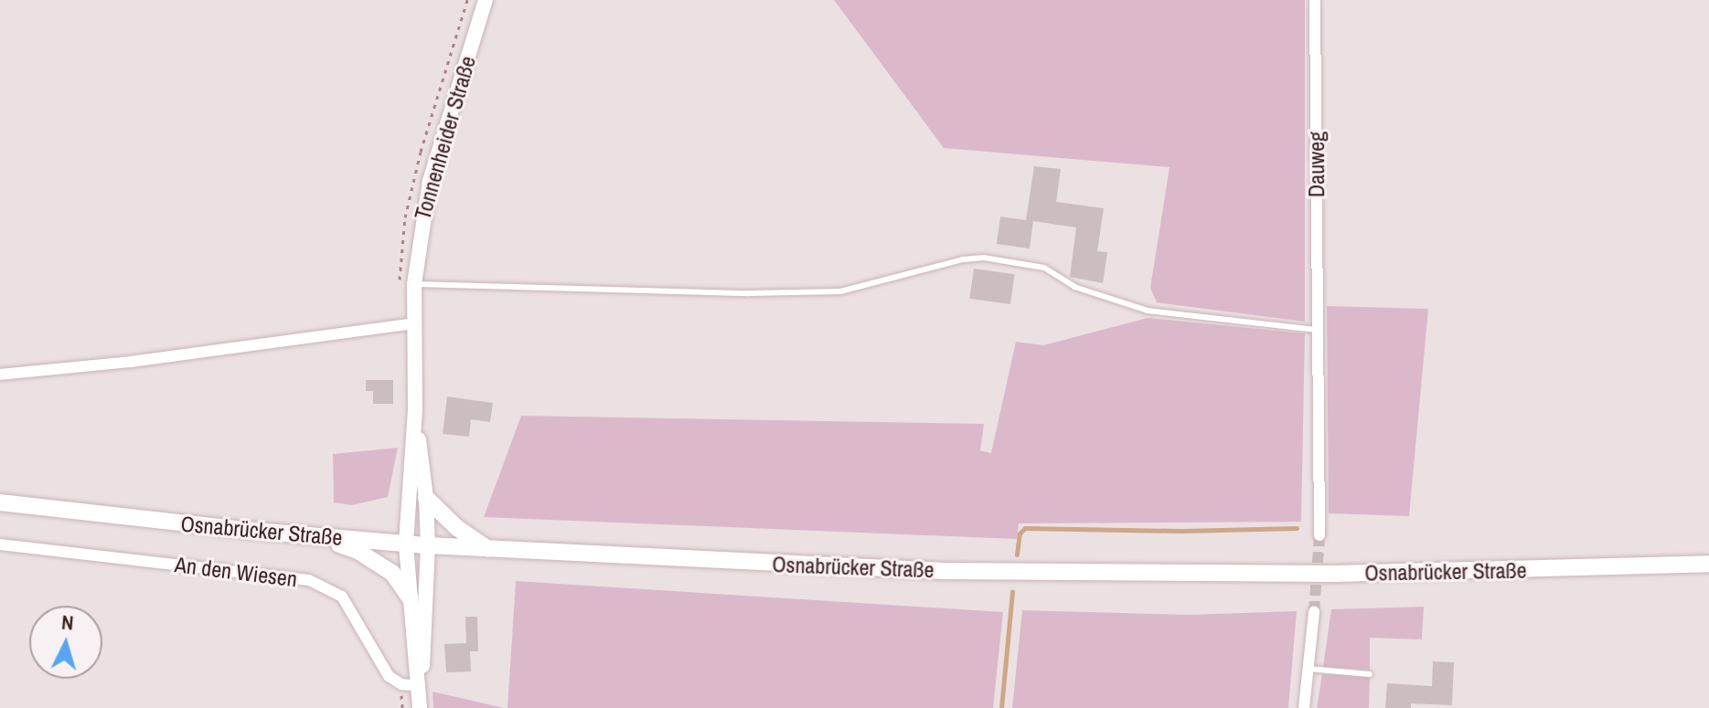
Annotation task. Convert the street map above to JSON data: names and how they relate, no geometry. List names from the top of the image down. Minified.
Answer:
{"streets":{"main road":["Osnabrücker Straße"],"street":["Tonnenheider Straße","Dauweg","An den Wiesen"]},"crossings":[["Tonnenheider Straße","Osnabrücker Straße"],["Tonnenheider Straße","An den Wiesen"]],"north":"top"}
